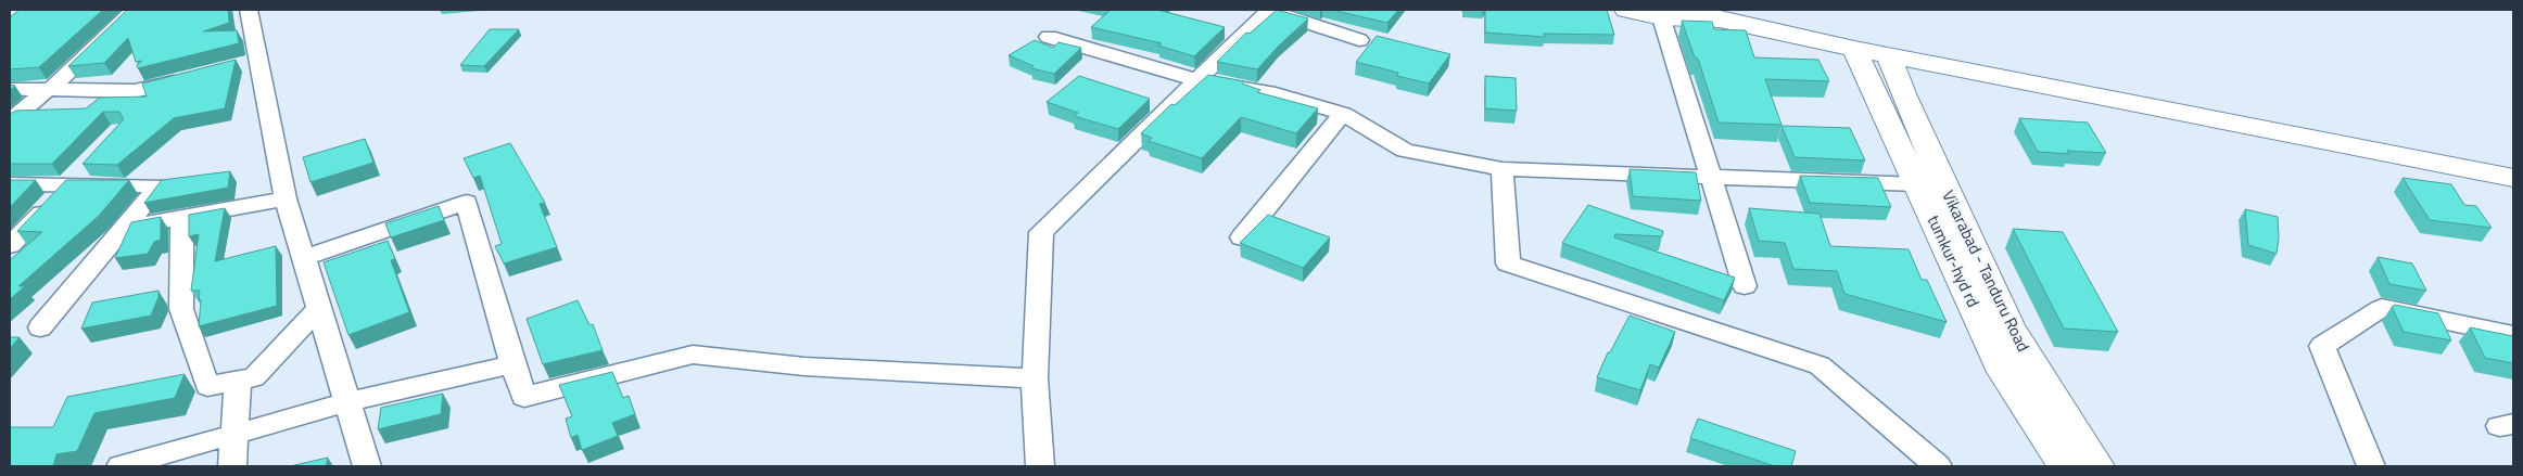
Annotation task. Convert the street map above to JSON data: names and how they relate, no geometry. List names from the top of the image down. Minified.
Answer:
{"streets":{"main road":["tumkur-hyd rd","Vikarabad - Tanduru Road"]}}
